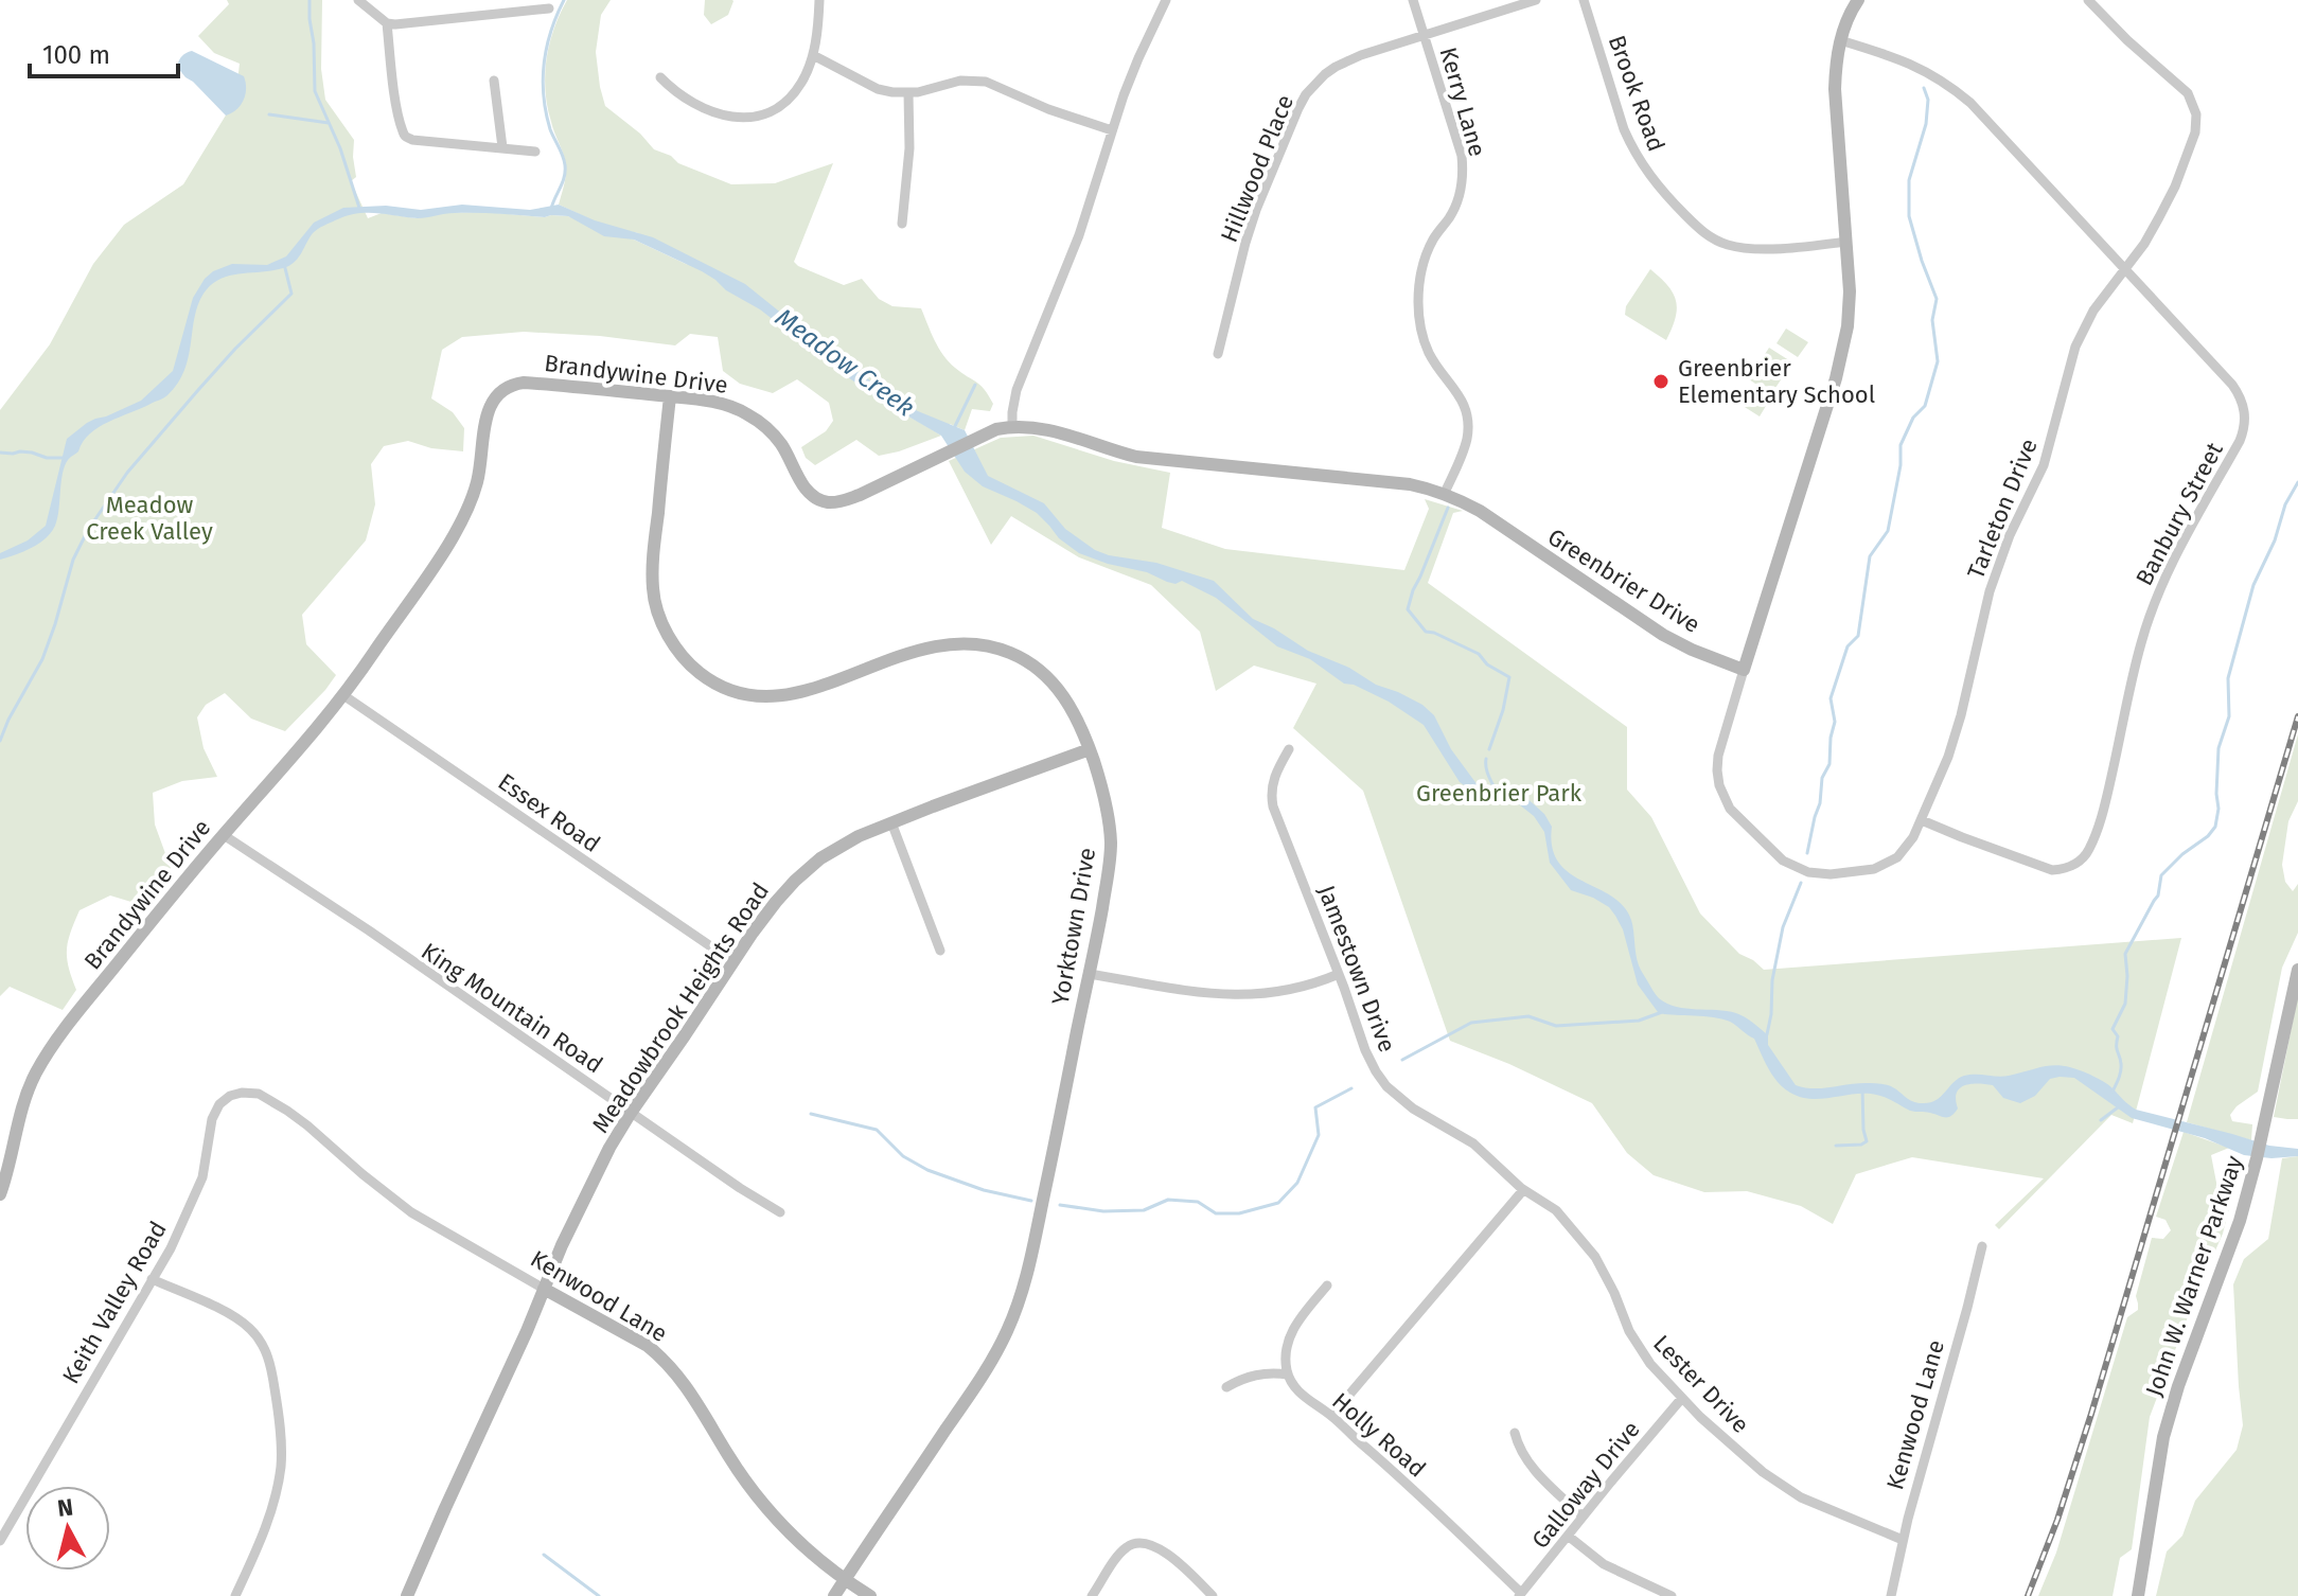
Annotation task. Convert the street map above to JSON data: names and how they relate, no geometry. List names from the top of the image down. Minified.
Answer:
{"streets":{"street":["Brook Road","Kerry Lane","Hillwood Place","Brandywine Drive","Tarleton Drive","Banbury Street","Greenbrier Drive","Essex Road","Yorktown Drive","Jamestown Drive","King Mountain Road","Meadowbrook Heights Road","John W. Warner Parkway","Kenwood Lane","Keith Valley Road","Lester Drive","Holly Road","Galloway Drive"]},"crossings":[["Kerry Lane","Hillwood Place"],["Kerry Lane","Greenbrier Drive"],["Brandywine Drive","Greenbrier Drive"],["Brandywine Drive","Essex Road"],["Brandywine Drive","Yorktown Drive"],["Brandywine Drive","King Mountain Road"],["Tarleton Drive","Banbury Street"],["Tarleton Drive","Greenbrier Drive"],["Essex Road","Meadowbrook Heights Road"],["Yorktown Drive","Meadowbrook Heights Road"],["Yorktown Drive","Kenwood Lane"],["Jamestown Drive","Lester Drive"],["King Mountain Road","Meadowbrook Heights Road"],["Meadowbrook Heights Road","Kenwood Lane"],["Kenwood Lane","Keith Valley Road"],["Kenwood Lane","Lester Drive"],["Lester Drive","Galloway Drive"],["Holly Road","Galloway Drive"]],"water":["Meadow Creek"],"parks":["Meadow Creek Valley","Greenbrier Park"],"places":["Greenbrier Elementary School"],"scale_bar":"100 m","north":"top"}
